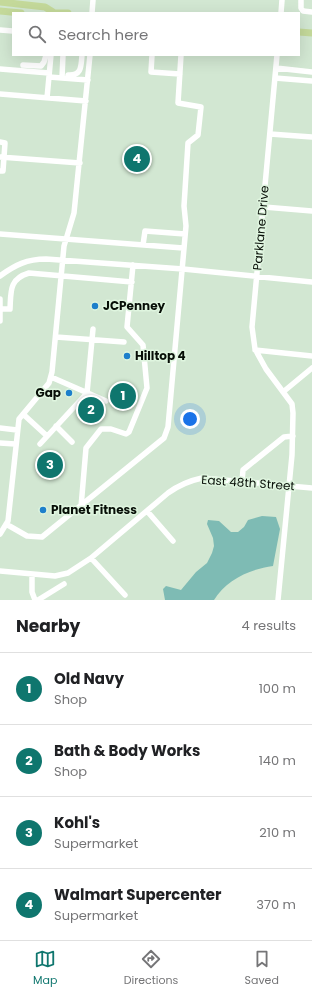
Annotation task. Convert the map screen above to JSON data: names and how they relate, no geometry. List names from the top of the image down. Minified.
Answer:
{"streets":{"street":["Parklane Drive","East 48th Street"]},"crossings":[["Parklane Drive","East 48th Street"]],"places":["JCPenney","Hilltop 4","Gap","Planet Fitness"],"page":{"search":"Search here","pins":["4","1","2","3"],"heading":["Nearby","4 results"],"list":[{"mark":"1","name":"Old Navy","note":"Shop","value":"100 m"},{"mark":"2","name":"Bath & Body Works","note":"Shop","value":"140 m"},{"mark":"3","name":"Kohl's","note":"Supermarket","value":"210 m"},{"mark":"4","name":"Walmart Supercenter","note":"Supermarket","value":"370 m"}],"nav":["Map","Directions","Saved"]}}
